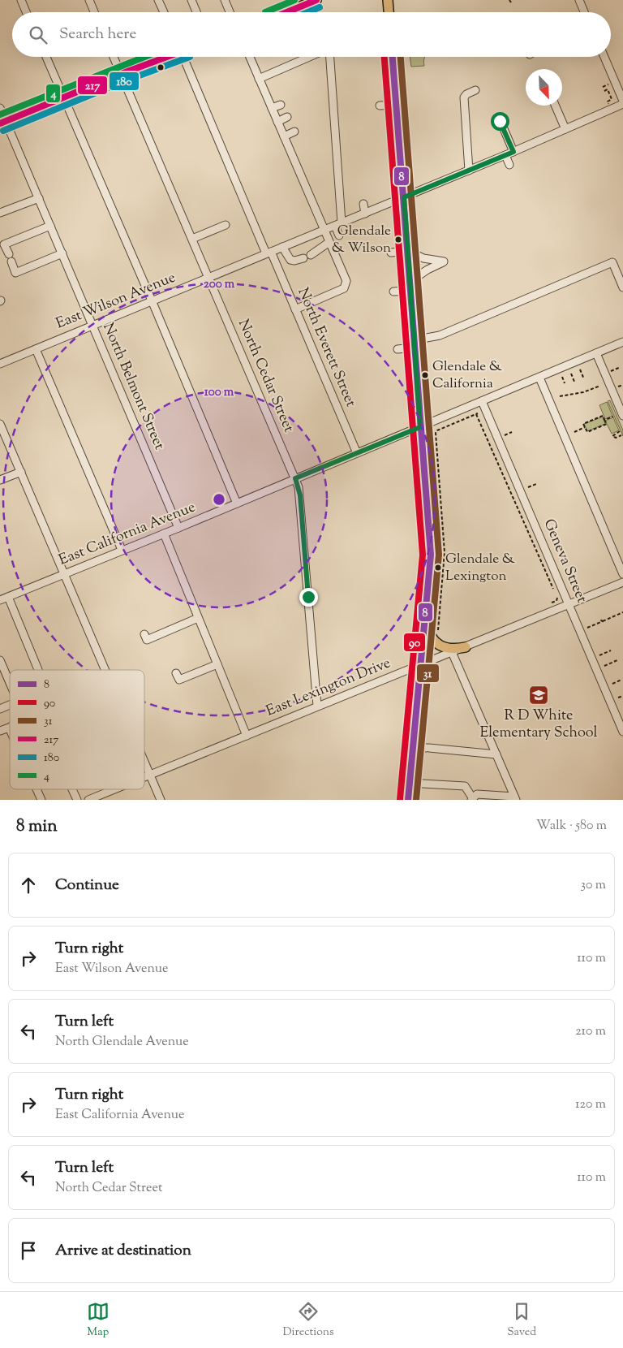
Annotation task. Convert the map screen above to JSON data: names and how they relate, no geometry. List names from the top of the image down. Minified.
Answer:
{"streets":{"street":["East Wilson Avenue","North Everett Street","North Cedar Street","North Belmont Street","East California Avenue","Geneva Street","East Lexington Drive"]},"crossings":[["East Wilson Avenue","North Everett Street"],["East Wilson Avenue","North Cedar Street"],["East Wilson Avenue","North Belmont Street"],["North Everett Street","East California Avenue"],["North Cedar Street","East California Avenue"],["North Cedar Street","East Lexington Drive"],["North Belmont Street","East California Avenue"],["East California Avenue","Geneva Street"],["Geneva Street","East Lexington Drive"]],"places":{"other":["Glendale & Wilson","Glendale & California","Glendale & Lexington"],"school or university":["R D White Elementary School"]},"lines":["transit line 217","transit line 4","transit line 180","transit line 8","transit line 90","transit line 31"],"legend":["8","90","31","217","180","4"],"north":"bottom right","page":{"search":"Search here","heading":["8 min","Walk · 580 m"],"list":[["Continue","30 m"],["Turn right","East Wilson Avenue","110 m"],["Turn left","North Glendale Avenue","210 m"],["Turn right","East California Avenue","120 m"],["Turn left","North Cedar Street","110 m"],"Arrive at destination"],"nav":["Map","Directions","Saved"]},"rings":["200 m","100 m"]}
